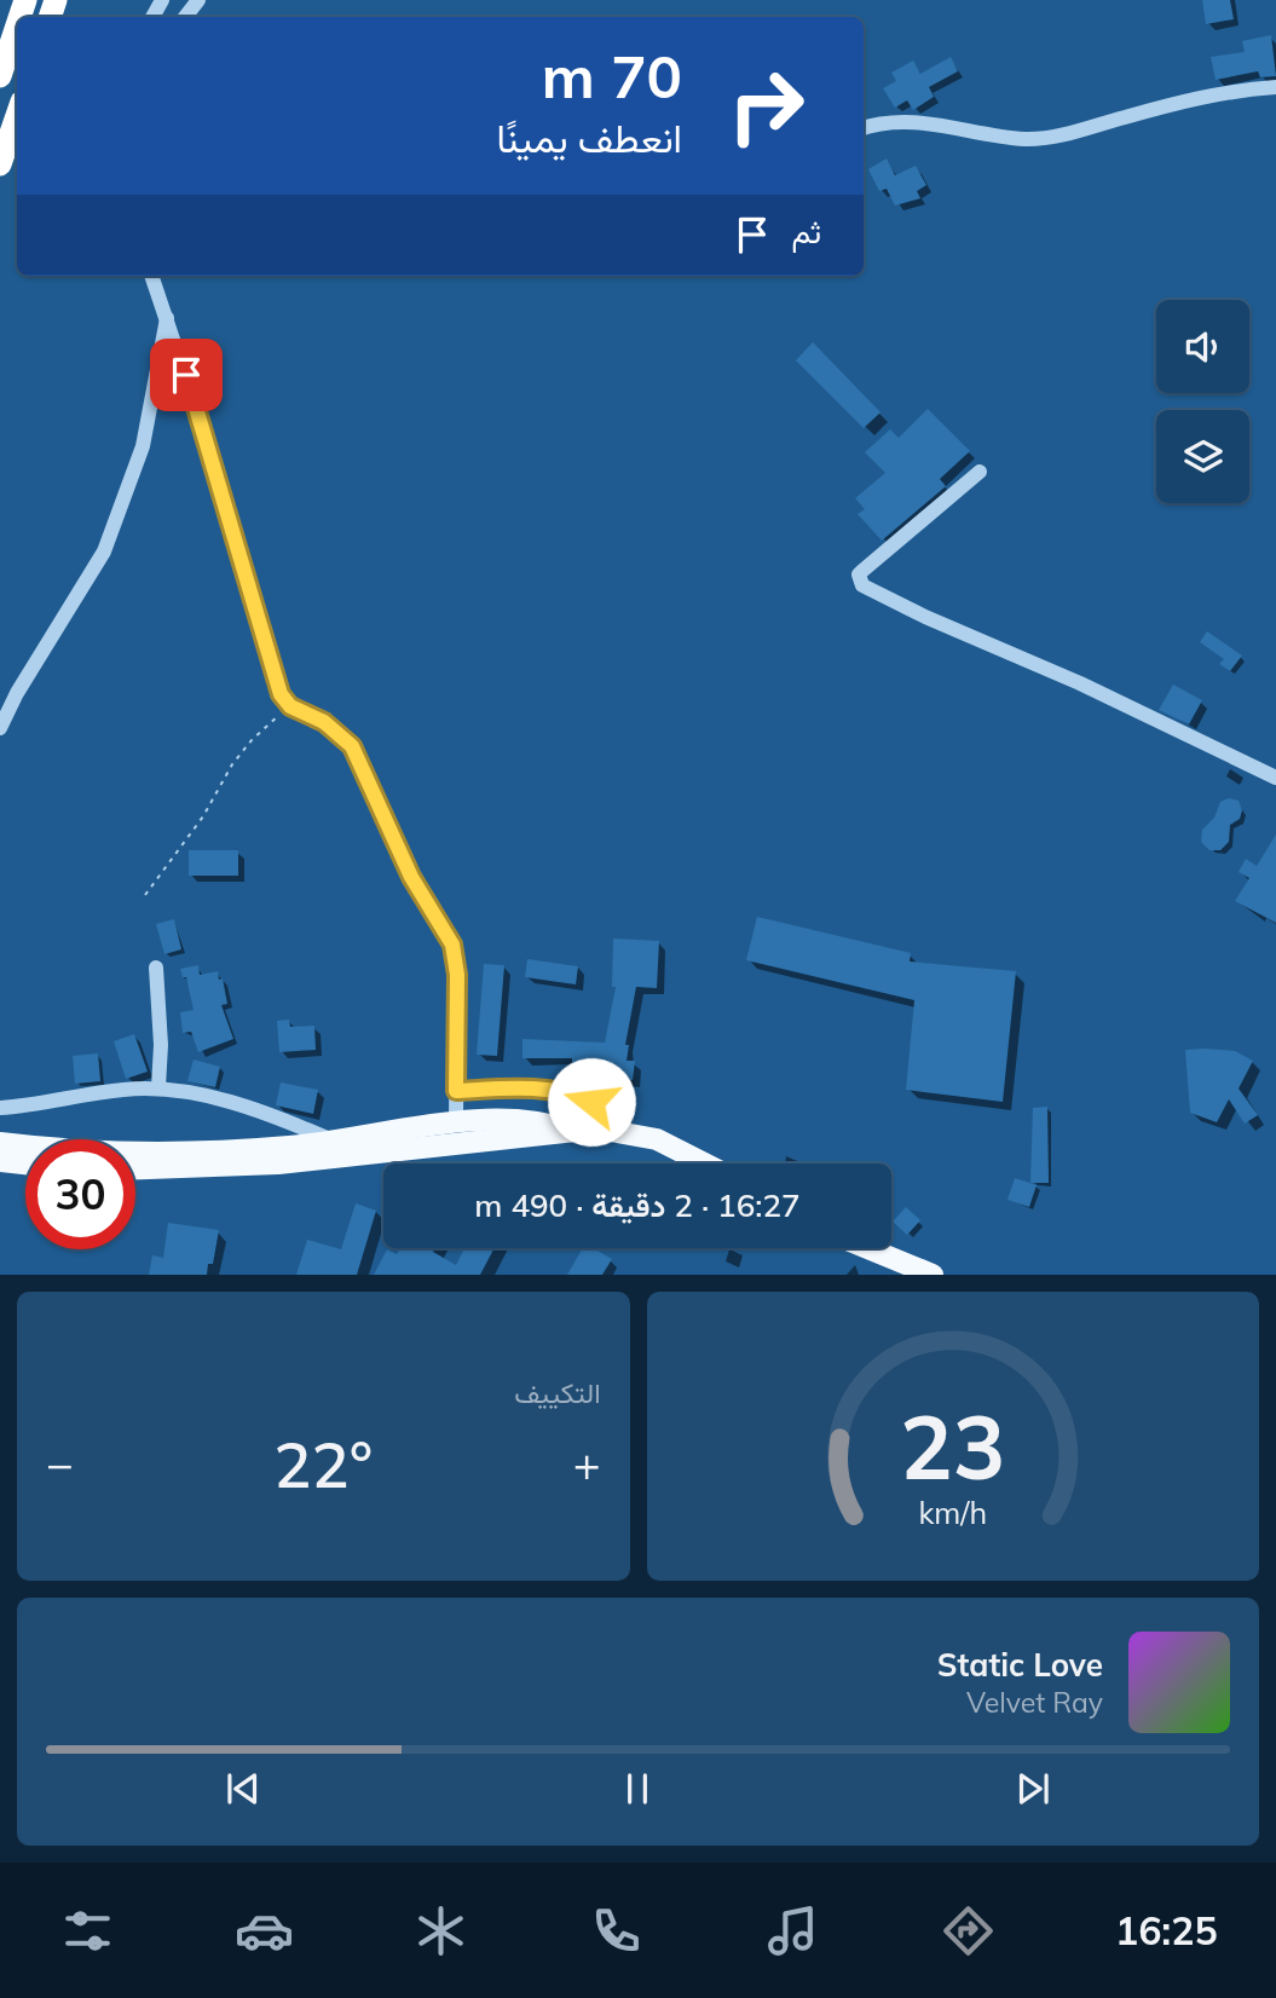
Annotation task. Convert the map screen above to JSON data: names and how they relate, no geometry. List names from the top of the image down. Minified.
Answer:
{"page":{"turn":["70 m","انعطف يمينًا"],"then":"ثم","limit":"30","trip":"16:27 · 2 دقيقة · 490 m","tile":"التكييف","heat":["−","22°","+"],"song":["Static Love","Velvet Ray"],"tabs":"16:25","gauge":["23","km/h"]}}
